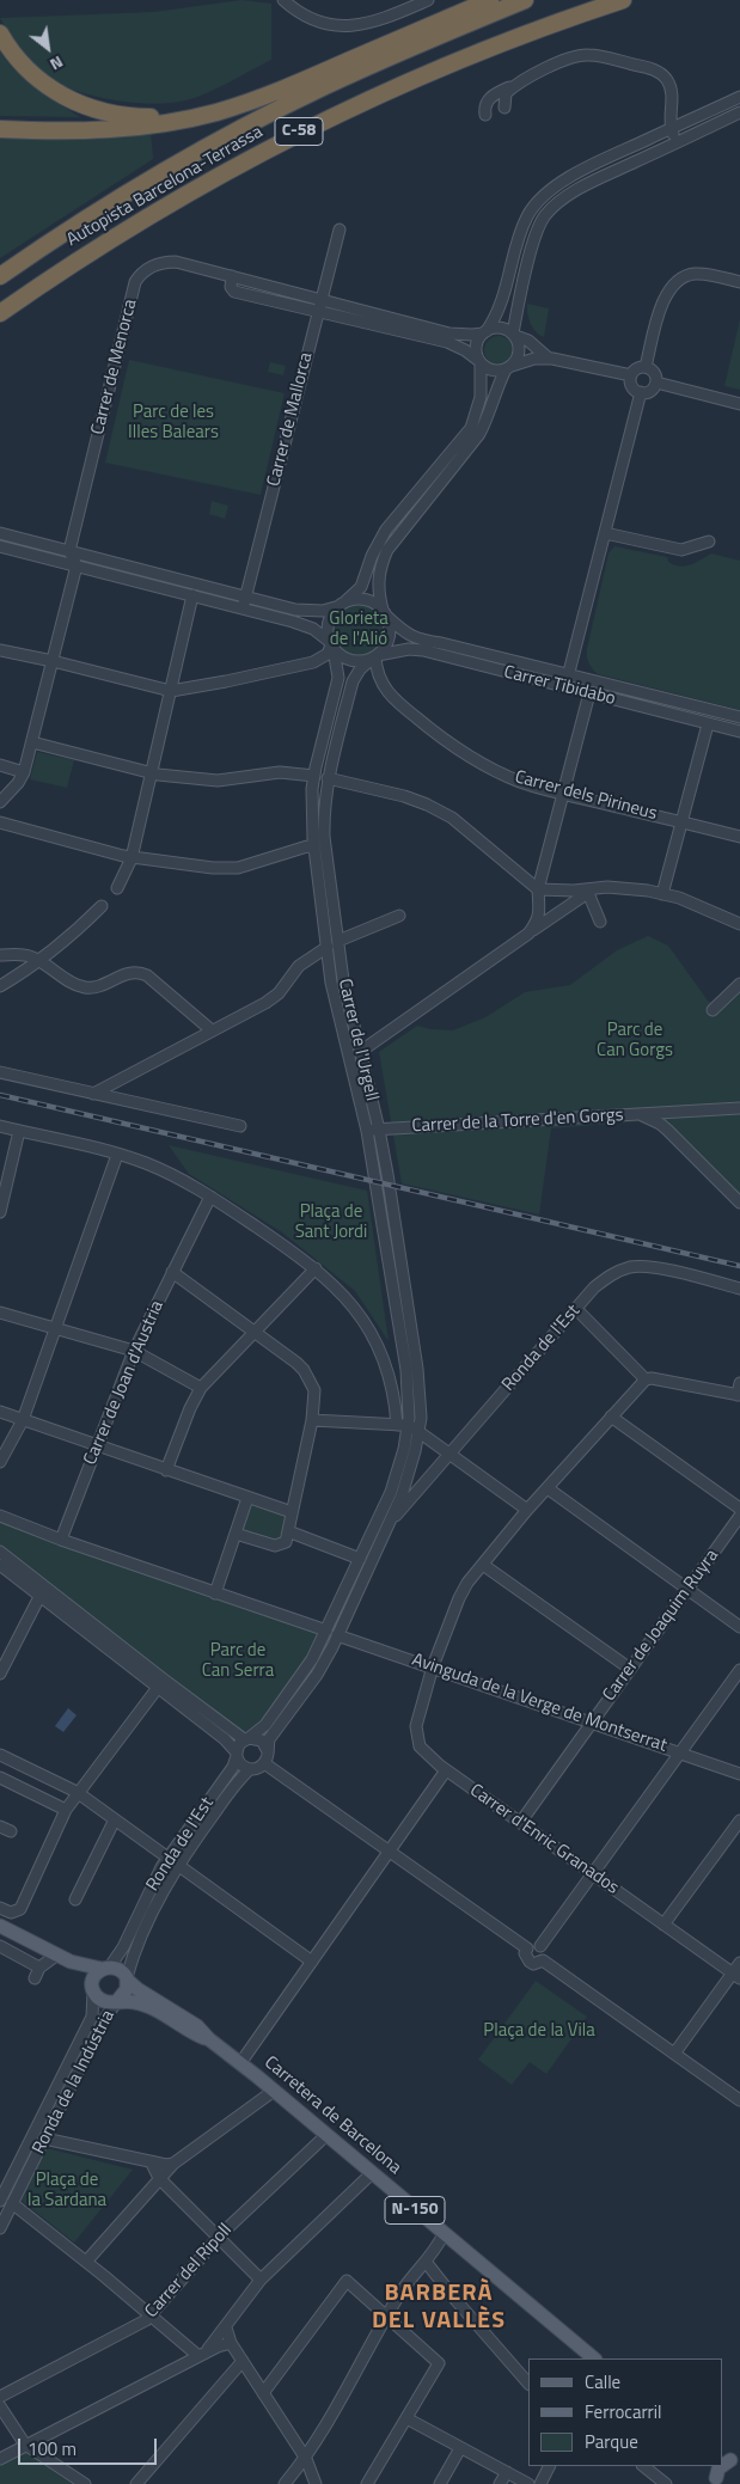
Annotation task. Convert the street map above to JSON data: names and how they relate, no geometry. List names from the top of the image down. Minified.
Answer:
{"streets":{"highway":["C-58","Autopista Barcelona-Terrassa"],"main road":["Carretera de Barcelona","N-150"],"street":["Carrer de Menorca","Carrer de Mallorca","Carrer Tibidabo","Carrer dels Pirineus","Carrer de l'Urgell","Carrer de la Torre d'en Gorgs","Ronda de l'Est","Carrer de Joan d'Austria","Carrer de Joaquim Ruyra","Avinguda de la Verge de Montserrat","Carrer d'Enric Granados","Ronda de la Indústria","Carrer del Ripoll"]},"crossings":[["Carrer de Menorca","Carrer de Mallorca"],["Carrer Tibidabo","Carrer dels Pirineus"],["Carrer Tibidabo","Carrer de l'Urgell"],["Carrer dels Pirineus","Carrer de l'Urgell"],["Carrer de l'Urgell","Carrer de la Torre d'en Gorgs"],["Carrer de l'Urgell","Ronda de l'Est"],["Ronda de l'Est","Avinguda de la Verge de Montserrat"],["Ronda de l'Est","Ronda de la Indústria"],["Ronda de l'Est","N-150"],["Carrer de Joan d'Austria","Avinguda de la Verge de Montserrat"],["Carrer de Joaquim Ruyra","Avinguda de la Verge de Montserrat"],["Carrer de Joaquim Ruyra","Carrer d'Enric Granados"],["Avinguda de la Verge de Montserrat","Carrer d'Enric Granados"],["Ronda de la Indústria","N-150"],["Carretera de Barcelona","N-150"],["Carretera de Barcelona","Carrer del Ripoll"]],"districts":["BARBERÀ DEL VALLÈS"],"parks":["Parc de les Illes Balears","Glorieta de l'Alió","Parc de Can Gorgs","Plaça de Sant Jordi","Parc de Can Serra","Plaça de la Vila","Plaça de la Sardana"],"legend":["Calle","Ferrocarril","Parque"],"scale_bar":"100 m","north":"bottom right"}
